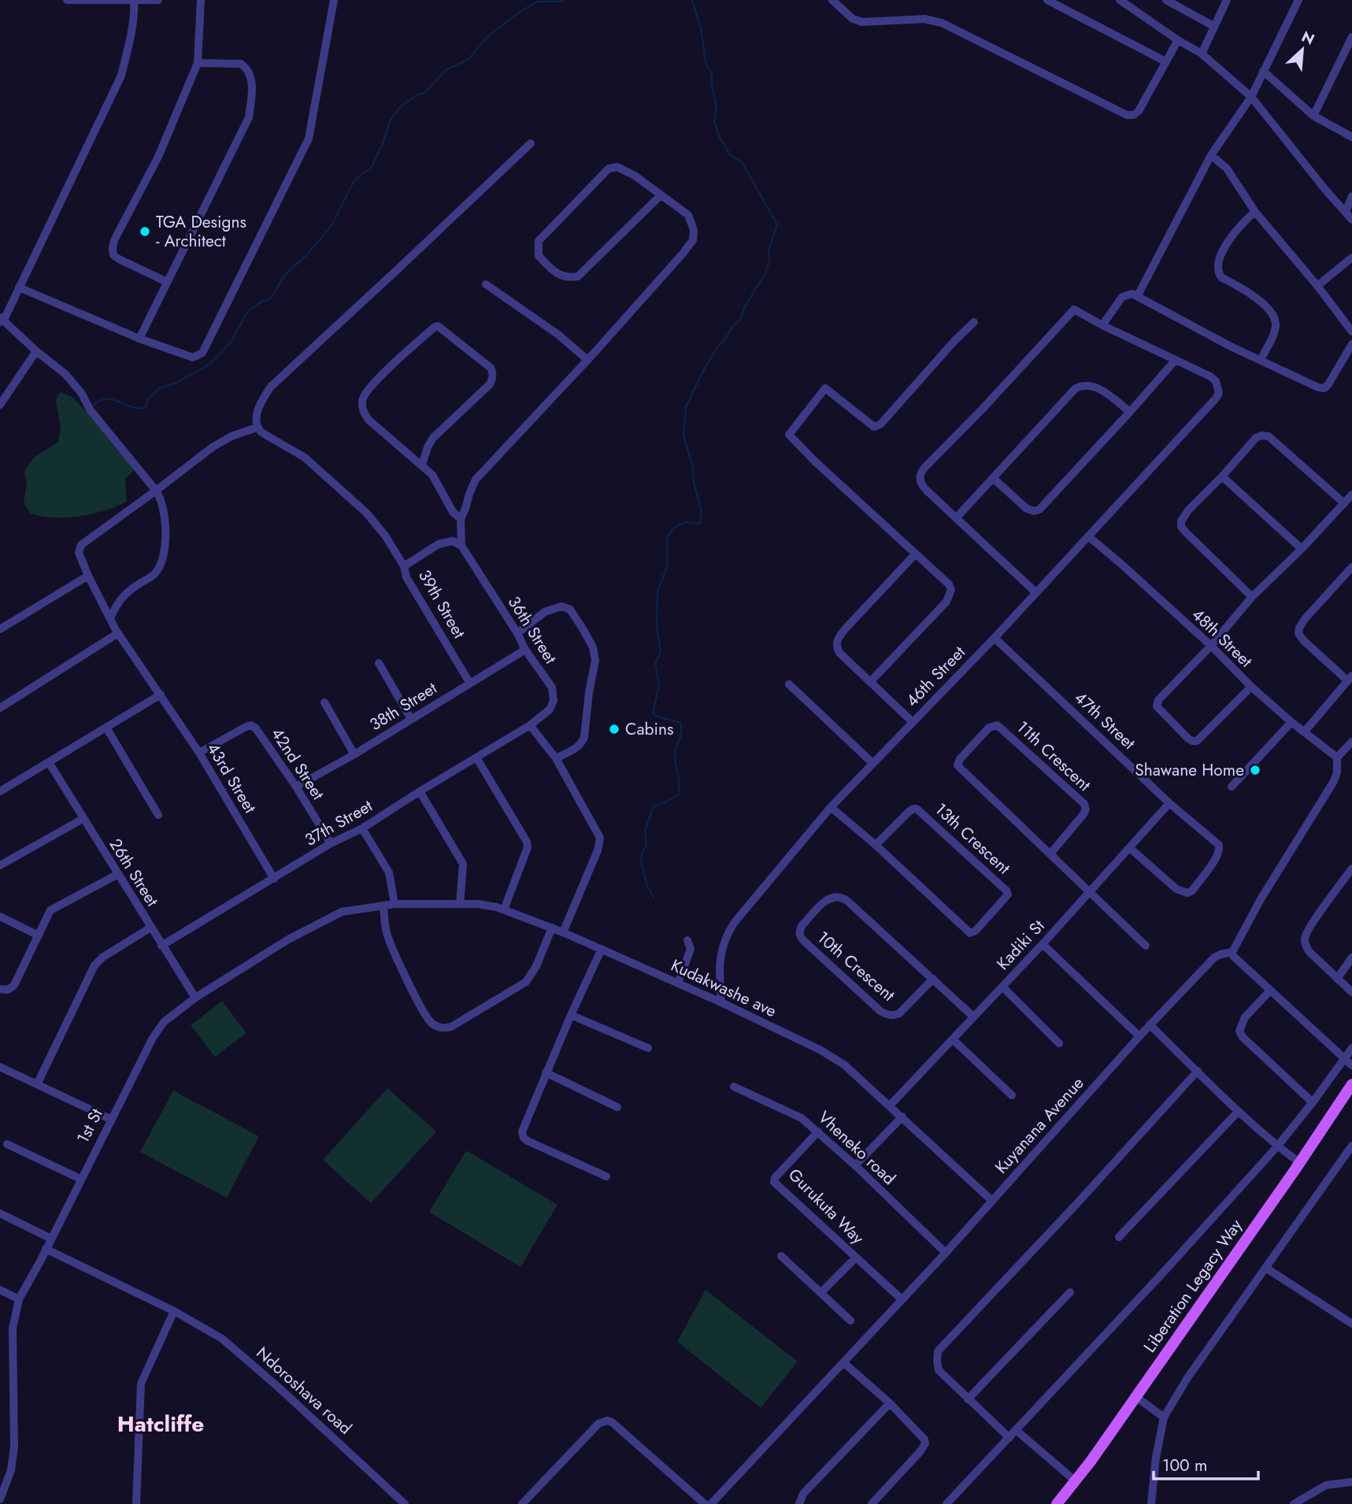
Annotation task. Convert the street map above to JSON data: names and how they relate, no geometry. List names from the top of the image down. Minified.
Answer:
{"streets":{"main road":["Liberation Legacy Way"],"street":["39th Street","36th Street","48th Street","46th Street","38th Street","47th Street","11th Crescent","42nd Street","43rd Street","37th Street","13th Crescent","26th Street","Kadiki St","10th Crescent","Kudakwashe ave","Kuyanana Avenue","1st St","Vheneko road","Gurukuta Way","Ndoroshava road"]},"crossings":[["39th Street","36th Street"],["39th Street","38th Street"],["36th Street","38th Street"],["36th Street","37th Street"],["48th Street","46th Street"],["46th Street","47th Street"],["46th Street","13th Crescent"],["46th Street","Kudakwashe ave"],["38th Street","42nd Street"],["47th Street","Kadiki St"],["11th Crescent","Kadiki St"],["42nd Street","43rd Street"],["42nd Street","37th Street"],["43rd Street","37th Street"],["37th Street","26th Street"],["26th Street","1st St"],["Kadiki St","10th Crescent"],["Kadiki St","Kudakwashe ave"],["Kudakwashe ave","Kuyanana Avenue"],["Kudakwashe ave","1st St"],["Kuyanana Avenue","Vheneko road"],["Kuyanana Avenue","Gurukuta Way"],["1st St","Ndoroshava road"],["Vheneko road","Gurukuta Way"]],"districts":["Hatcliffe"],"places":["TGA Designs - Architect","Cabins","Shawane Home"],"scale_bar":"100 m","north":"top right"}
